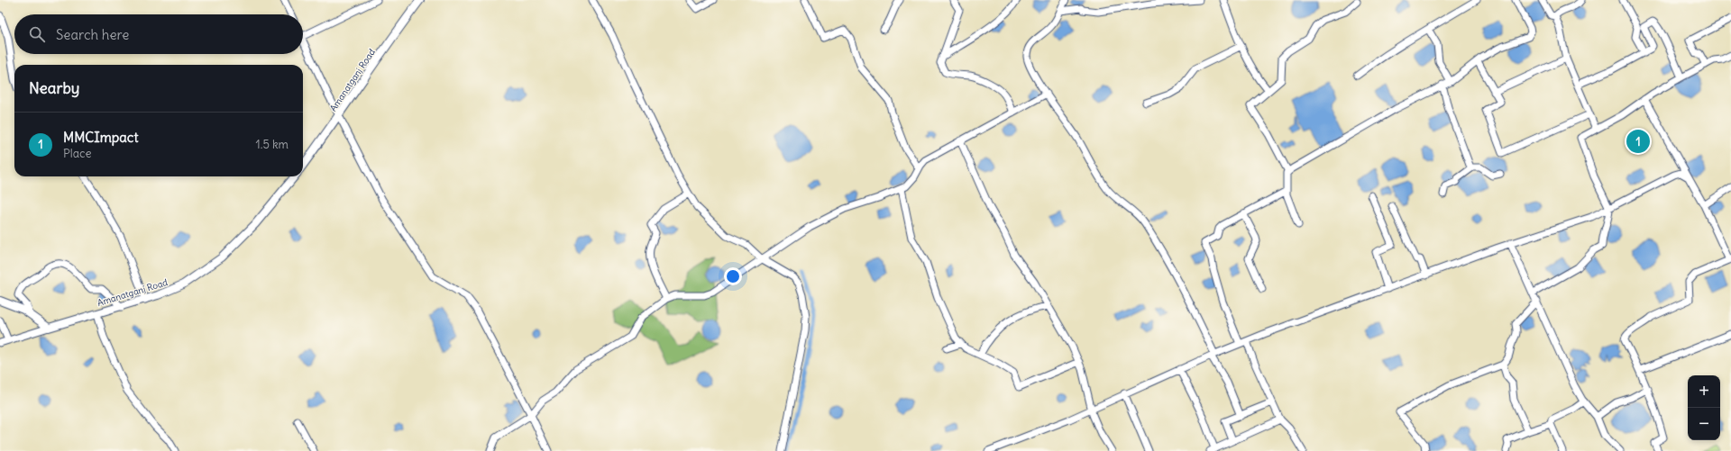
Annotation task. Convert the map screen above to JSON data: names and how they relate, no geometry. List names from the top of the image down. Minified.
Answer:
{"streets":{"main road":["Amanatganj Road"]},"page":{"search":"Search here","heading":"Nearby","list":[{"mark":"1","name":"MMCImpact","note":"Place","value":"1.5 km"}],"pins":"1","map_buttons":["+","−"]}}
